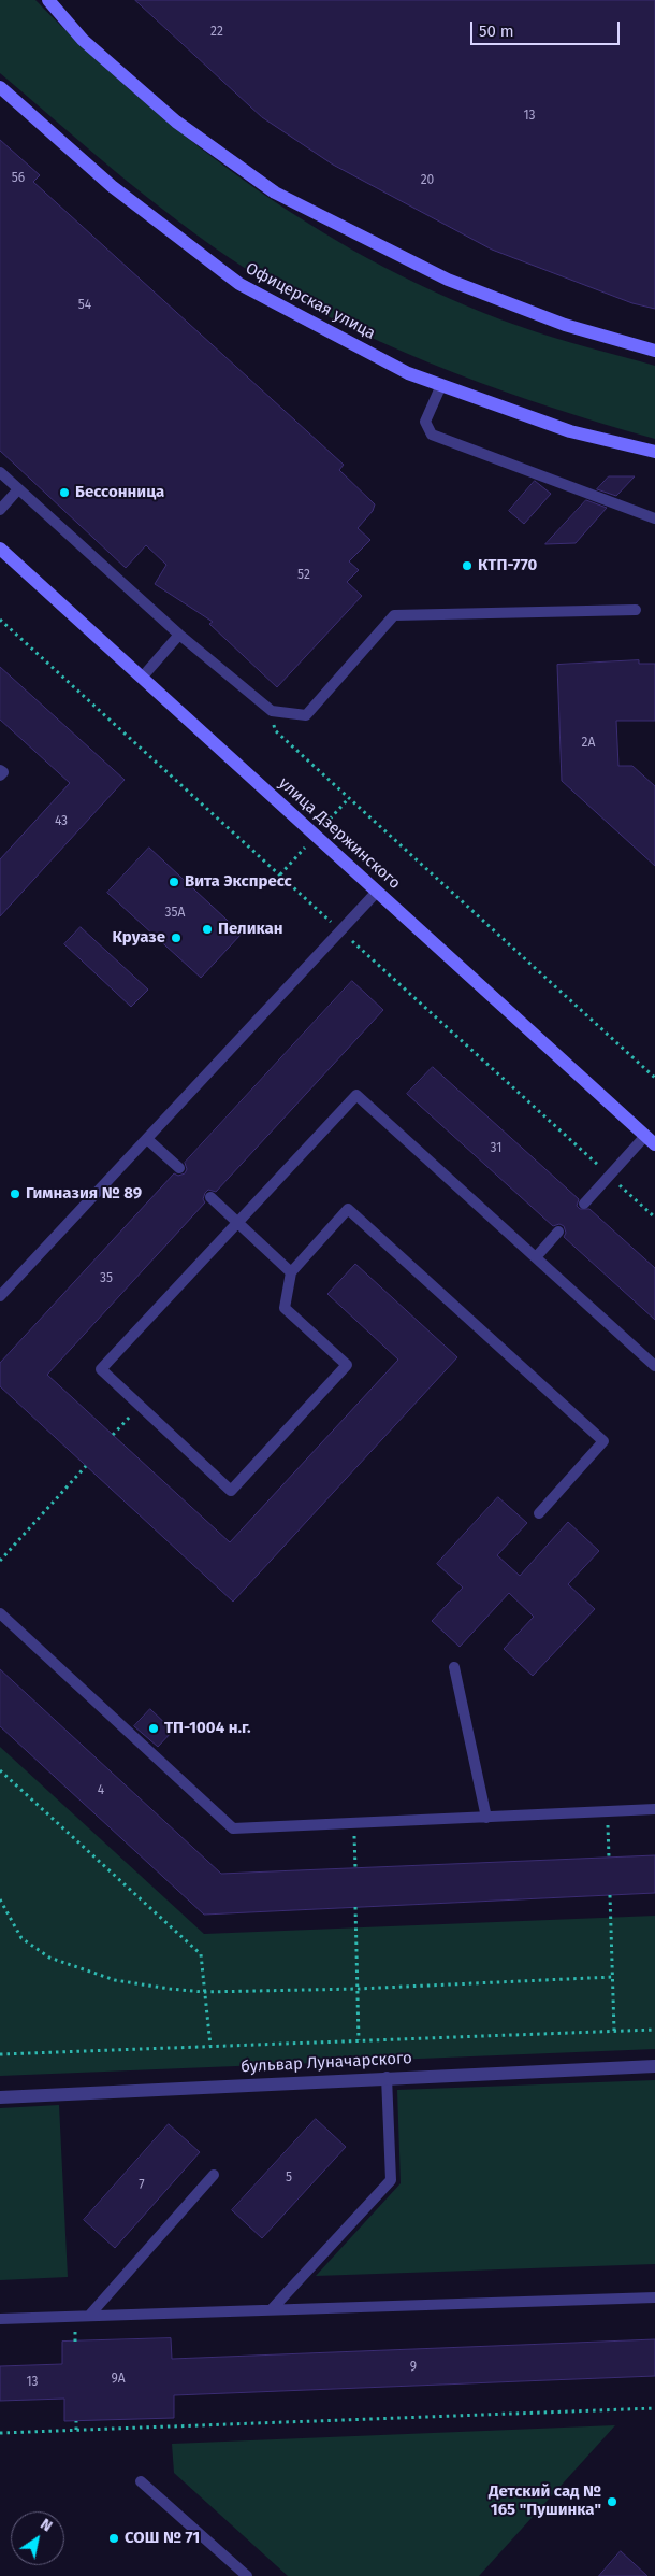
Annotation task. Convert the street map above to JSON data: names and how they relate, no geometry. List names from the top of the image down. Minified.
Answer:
{"streets":{"main road":["Офицерская улица","улица Дзержинского"],"street":["бульвар Луначарского"]},"places":["Бессонница","КТП-770","Вита Экспресс","Пеликан","Круазе","Гимназия № 89","ТП-1004 н.г.","Детский сад № 165 \"Пушинка\"","СОШ № 71"],"house_numbers":["22","13","56","20","54","52","2А","43","35А","31","35","4","5","7","9","9А","13"],"scale_bar":"50 m","north":"top right"}
